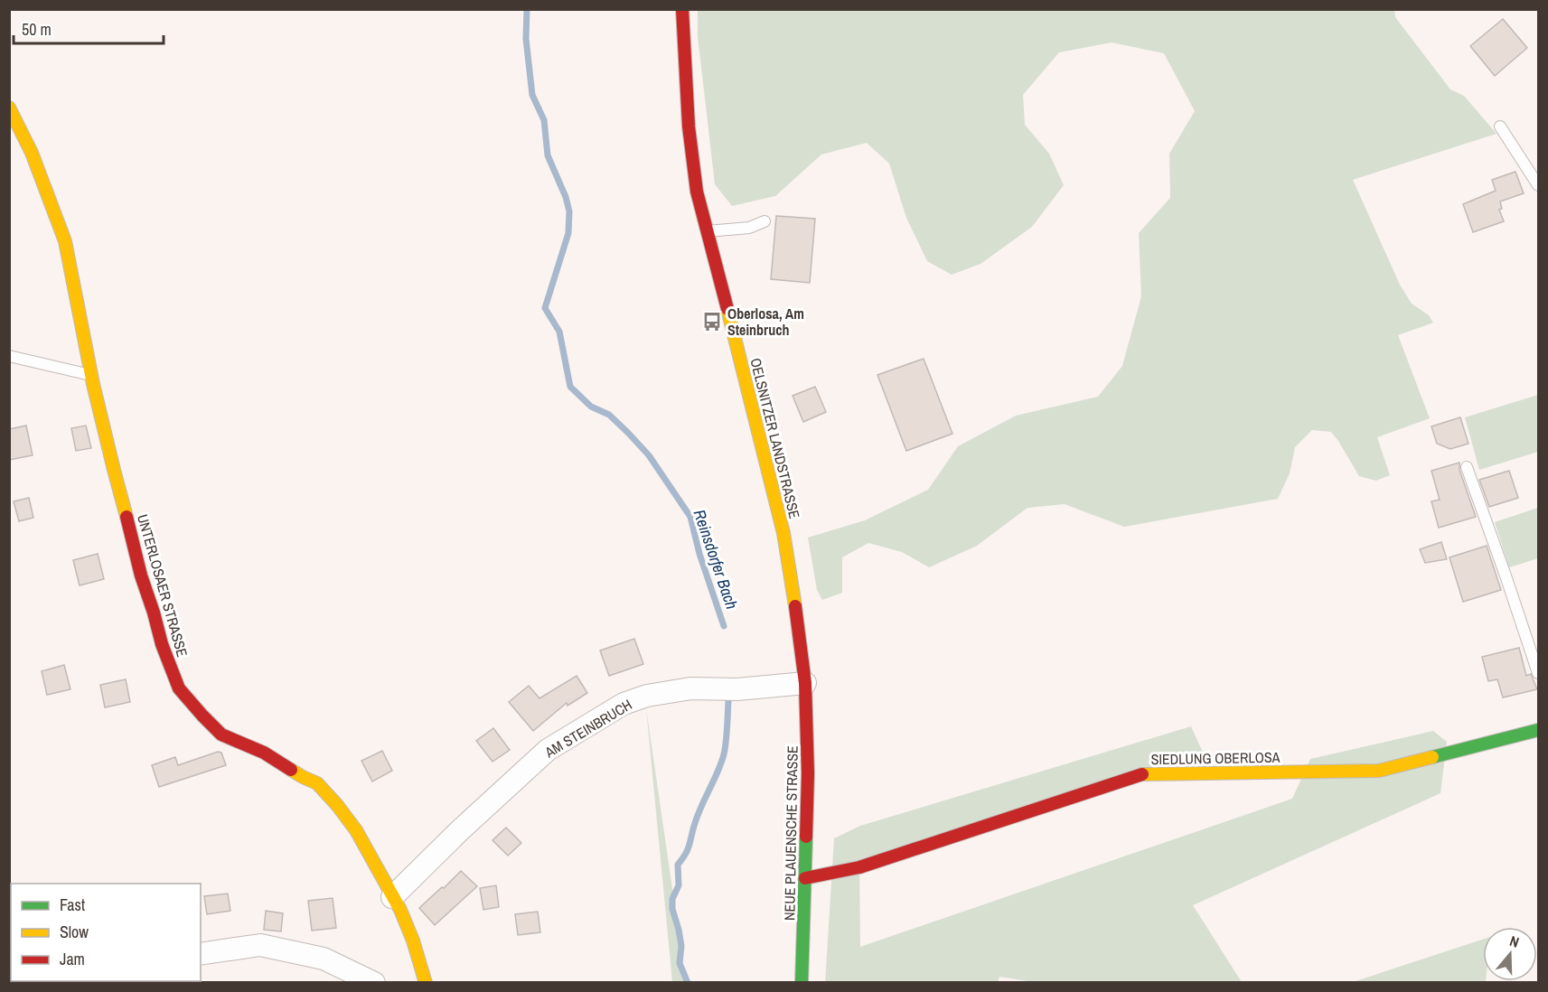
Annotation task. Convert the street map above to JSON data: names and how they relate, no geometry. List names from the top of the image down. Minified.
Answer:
{"streets":{"street":["OELSNITZER LANDSTRASSE","UNTERLOSAER STRASSE","AM STEINBRUCH","SIEDLUNG OBERLOSA","NEUE PLAUENSCHE STRASSE"]},"crossings":[["OELSNITZER LANDSTRASSE","AM STEINBRUCH"],["OELSNITZER LANDSTRASSE","NEUE PLAUENSCHE STRASSE"],["UNTERLOSAER STRASSE","AM STEINBRUCH"],["AM STEINBRUCH","NEUE PLAUENSCHE STRASSE"],["SIEDLUNG OBERLOSA","NEUE PLAUENSCHE STRASSE"]],"water":["Reinsdorfer Bach"],"places":{"bus stop":["Oberlosa, Am Steinbruch"]},"legend":["Fast","Slow","Jam"],"scale_bar":"50 m","north":"top"}
